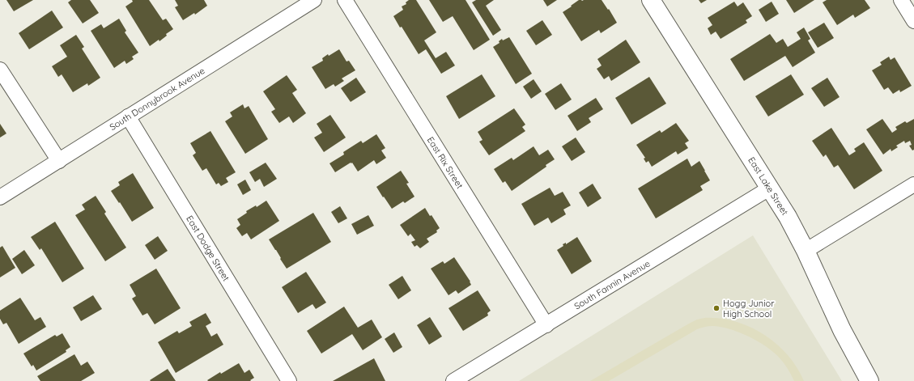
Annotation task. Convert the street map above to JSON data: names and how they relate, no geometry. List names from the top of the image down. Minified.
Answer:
{"streets":{"street":["South Donnybrook Avenue","East Rix Street","East Lake Street","East Dodge Street","South Fannin Avenue"]},"crossings":[["South Donnybrook Avenue","East Dodge Street"],["East Rix Street","South Fannin Avenue"],["East Lake Street","South Fannin Avenue"]],"places":["Hogg Junior High School"]}
